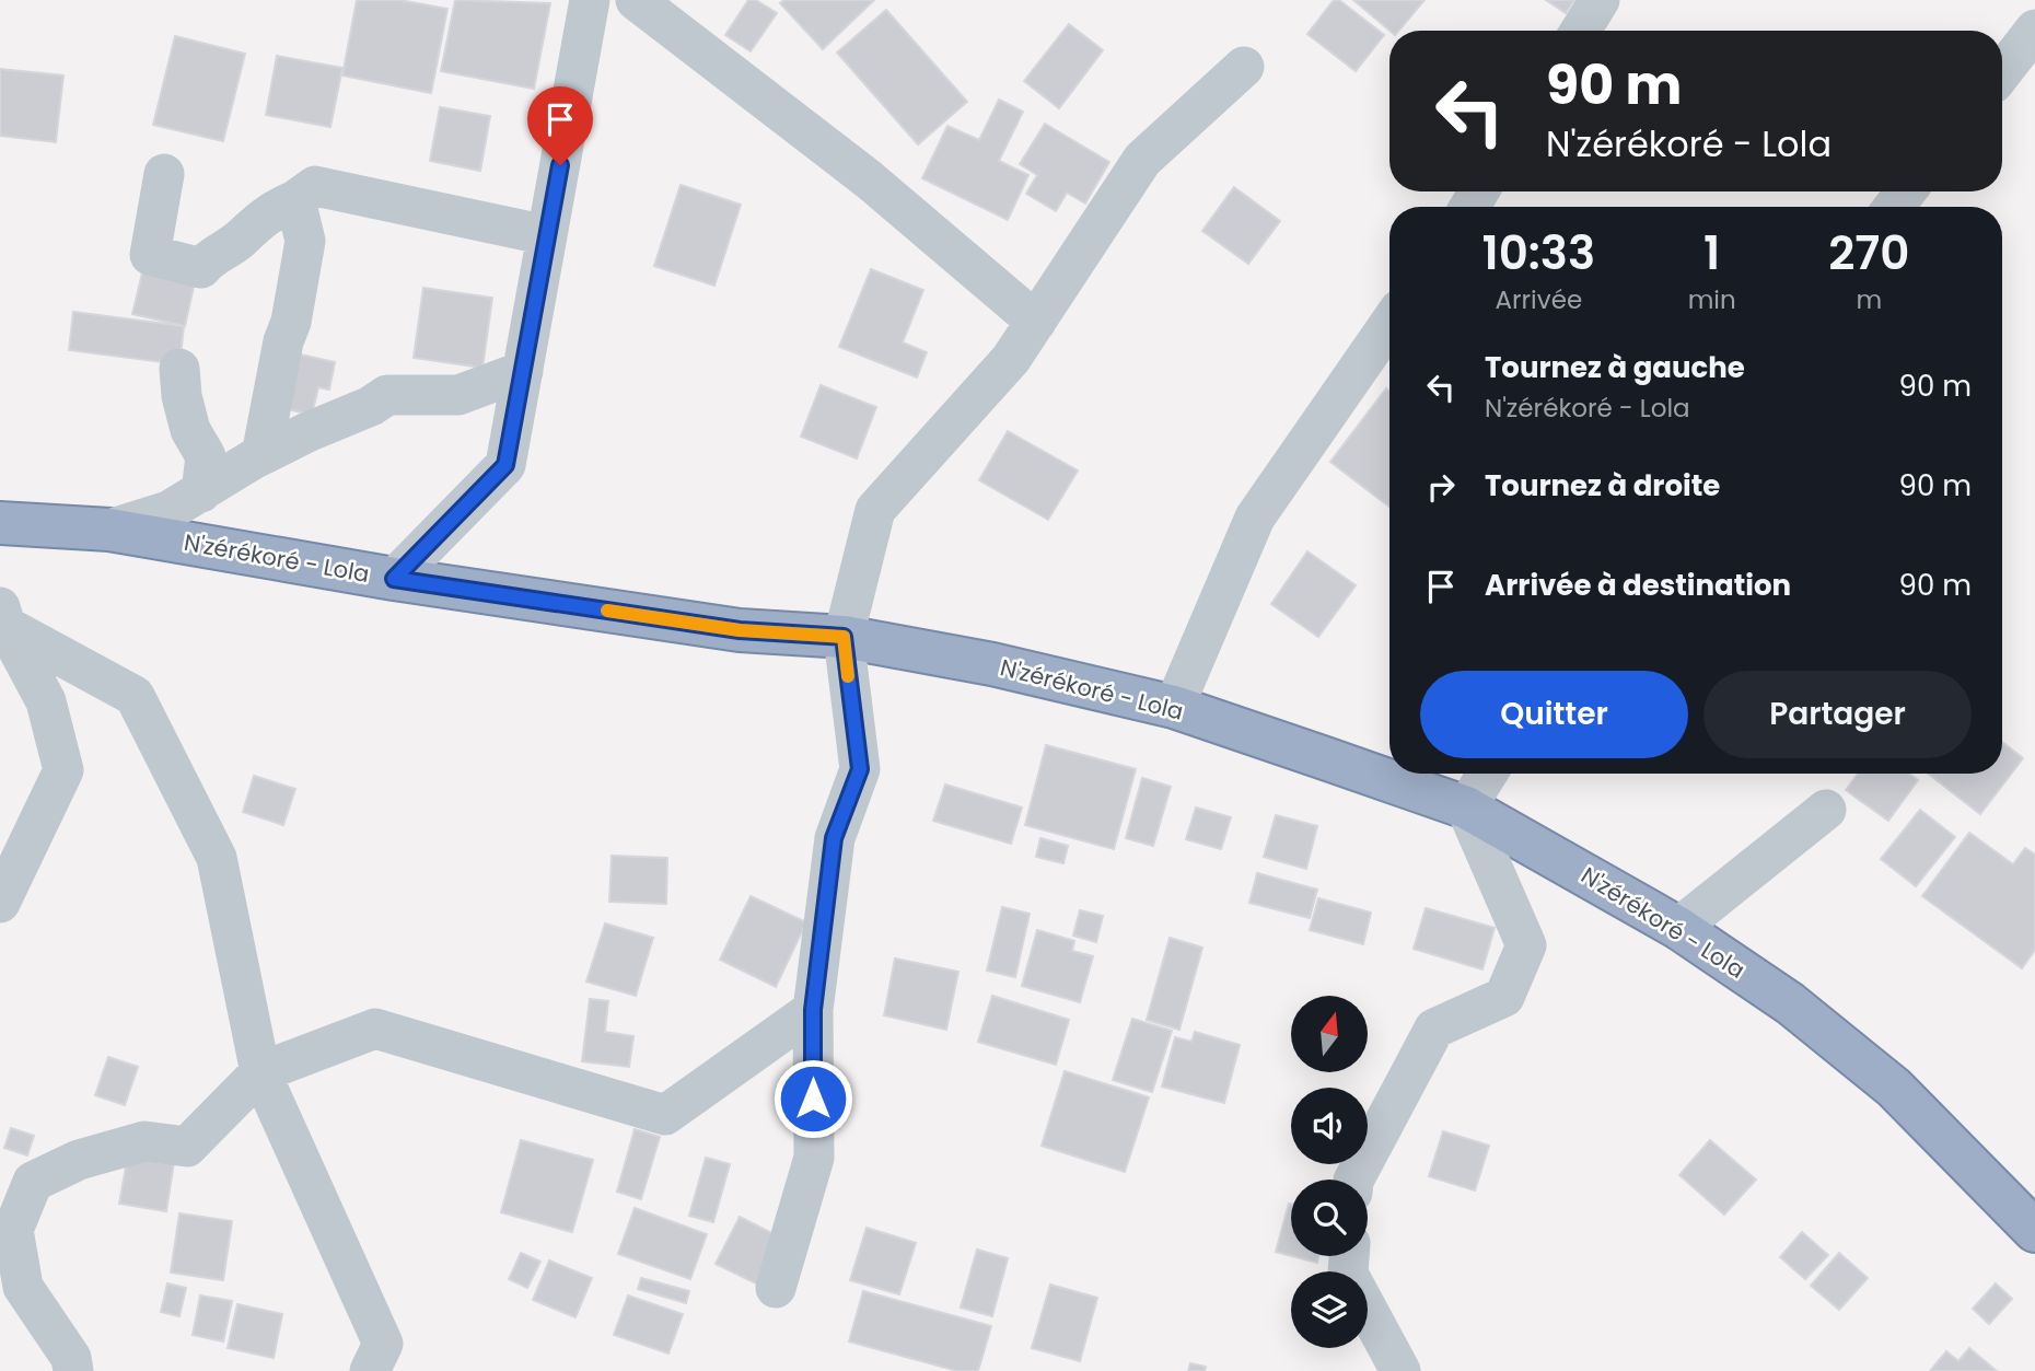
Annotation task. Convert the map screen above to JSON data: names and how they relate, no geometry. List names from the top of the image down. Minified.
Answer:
{"streets":{"highway":["N'zérékoré - Lola"]},"north":"top","page":{"turn":["90 m","N'zérékoré - Lola"],"eta":["10:33","Arrivée","1","min","270","m"],"list":[{"name":"Tournez à gauche","note":"N'zérékoré - Lola","value":"90 m"},{"name":"Tournez à droite","value":"90 m"},{"name":"Arrivée à destination","value":"90 m"}],"buttons":["Quitter","Partager"]}}
